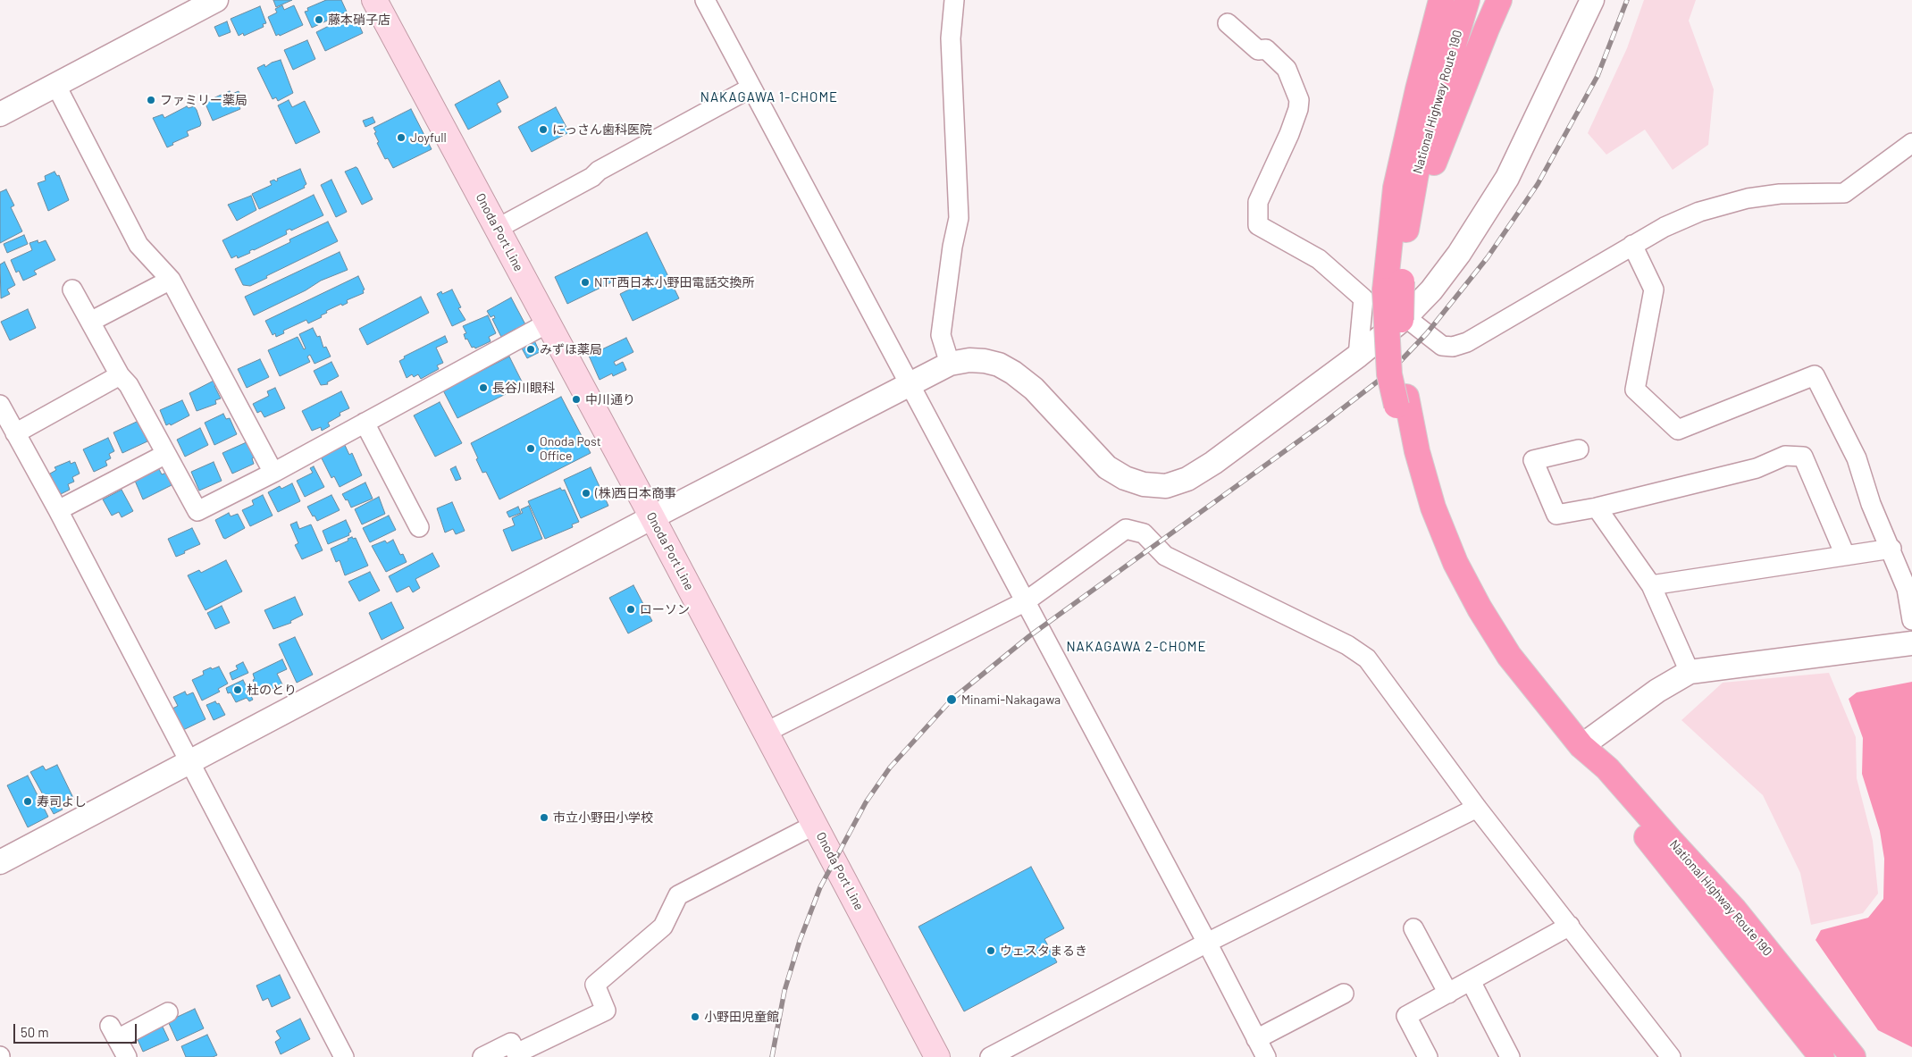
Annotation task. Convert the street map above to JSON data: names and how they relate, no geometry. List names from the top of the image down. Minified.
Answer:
{"streets":{"highway":["National Highway Route 190"],"main road":["Onoda Port Line"]},"districts":["NAKAGAWA 1-CHOME","NAKAGAWA 2-CHOME"],"places":["藤本硝子店","ファミリー薬局","にっさん歯科医院","Joyfull","NTT西日本小野田電話交換所","みずほ薬局","長谷川眼科","中川通り","Onoda Post Office","(株)西日本商事","ローソン","杜のとり","Minami-Nakagawa","寿司よし","市立小野田小学校","ウェスタまるき","小野田児童館"],"scale_bar":"50 m"}
